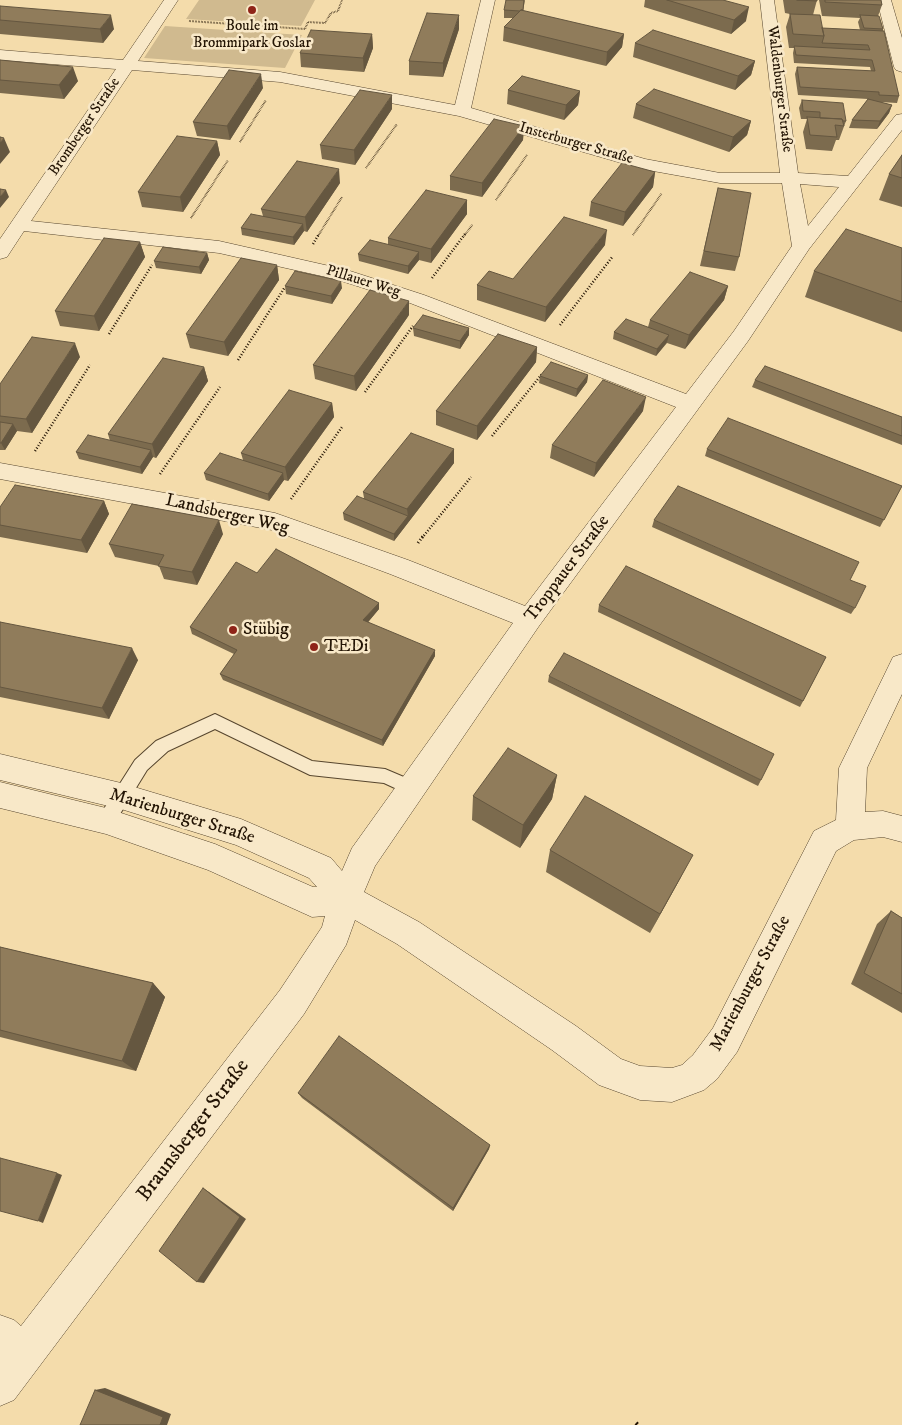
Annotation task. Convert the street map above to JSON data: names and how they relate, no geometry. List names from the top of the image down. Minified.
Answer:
{"streets":{"street":["Waldenburger Straße","Bromberger Straße","Insterburger Straße","Pillauer Weg","Landsberger Weg","Troppauer Straße","Marienburger Straße","Braunsberger Straße"]},"crossings":[["Waldenburger Straße","Insterburger Straße"],["Bromberger Straße","Insterburger Straße"],["Bromberger Straße","Pillauer Weg"],["Pillauer Weg","Troppauer Straße"],["Landsberger Weg","Troppauer Straße"],["Troppauer Straße","Marienburger Straße"],["Troppauer Straße","Braunsberger Straße"],["Marienburger Straße","Braunsberger Straße"]],"places":["Boule im Brommipark Goslar","Stübig","TEDi"]}
